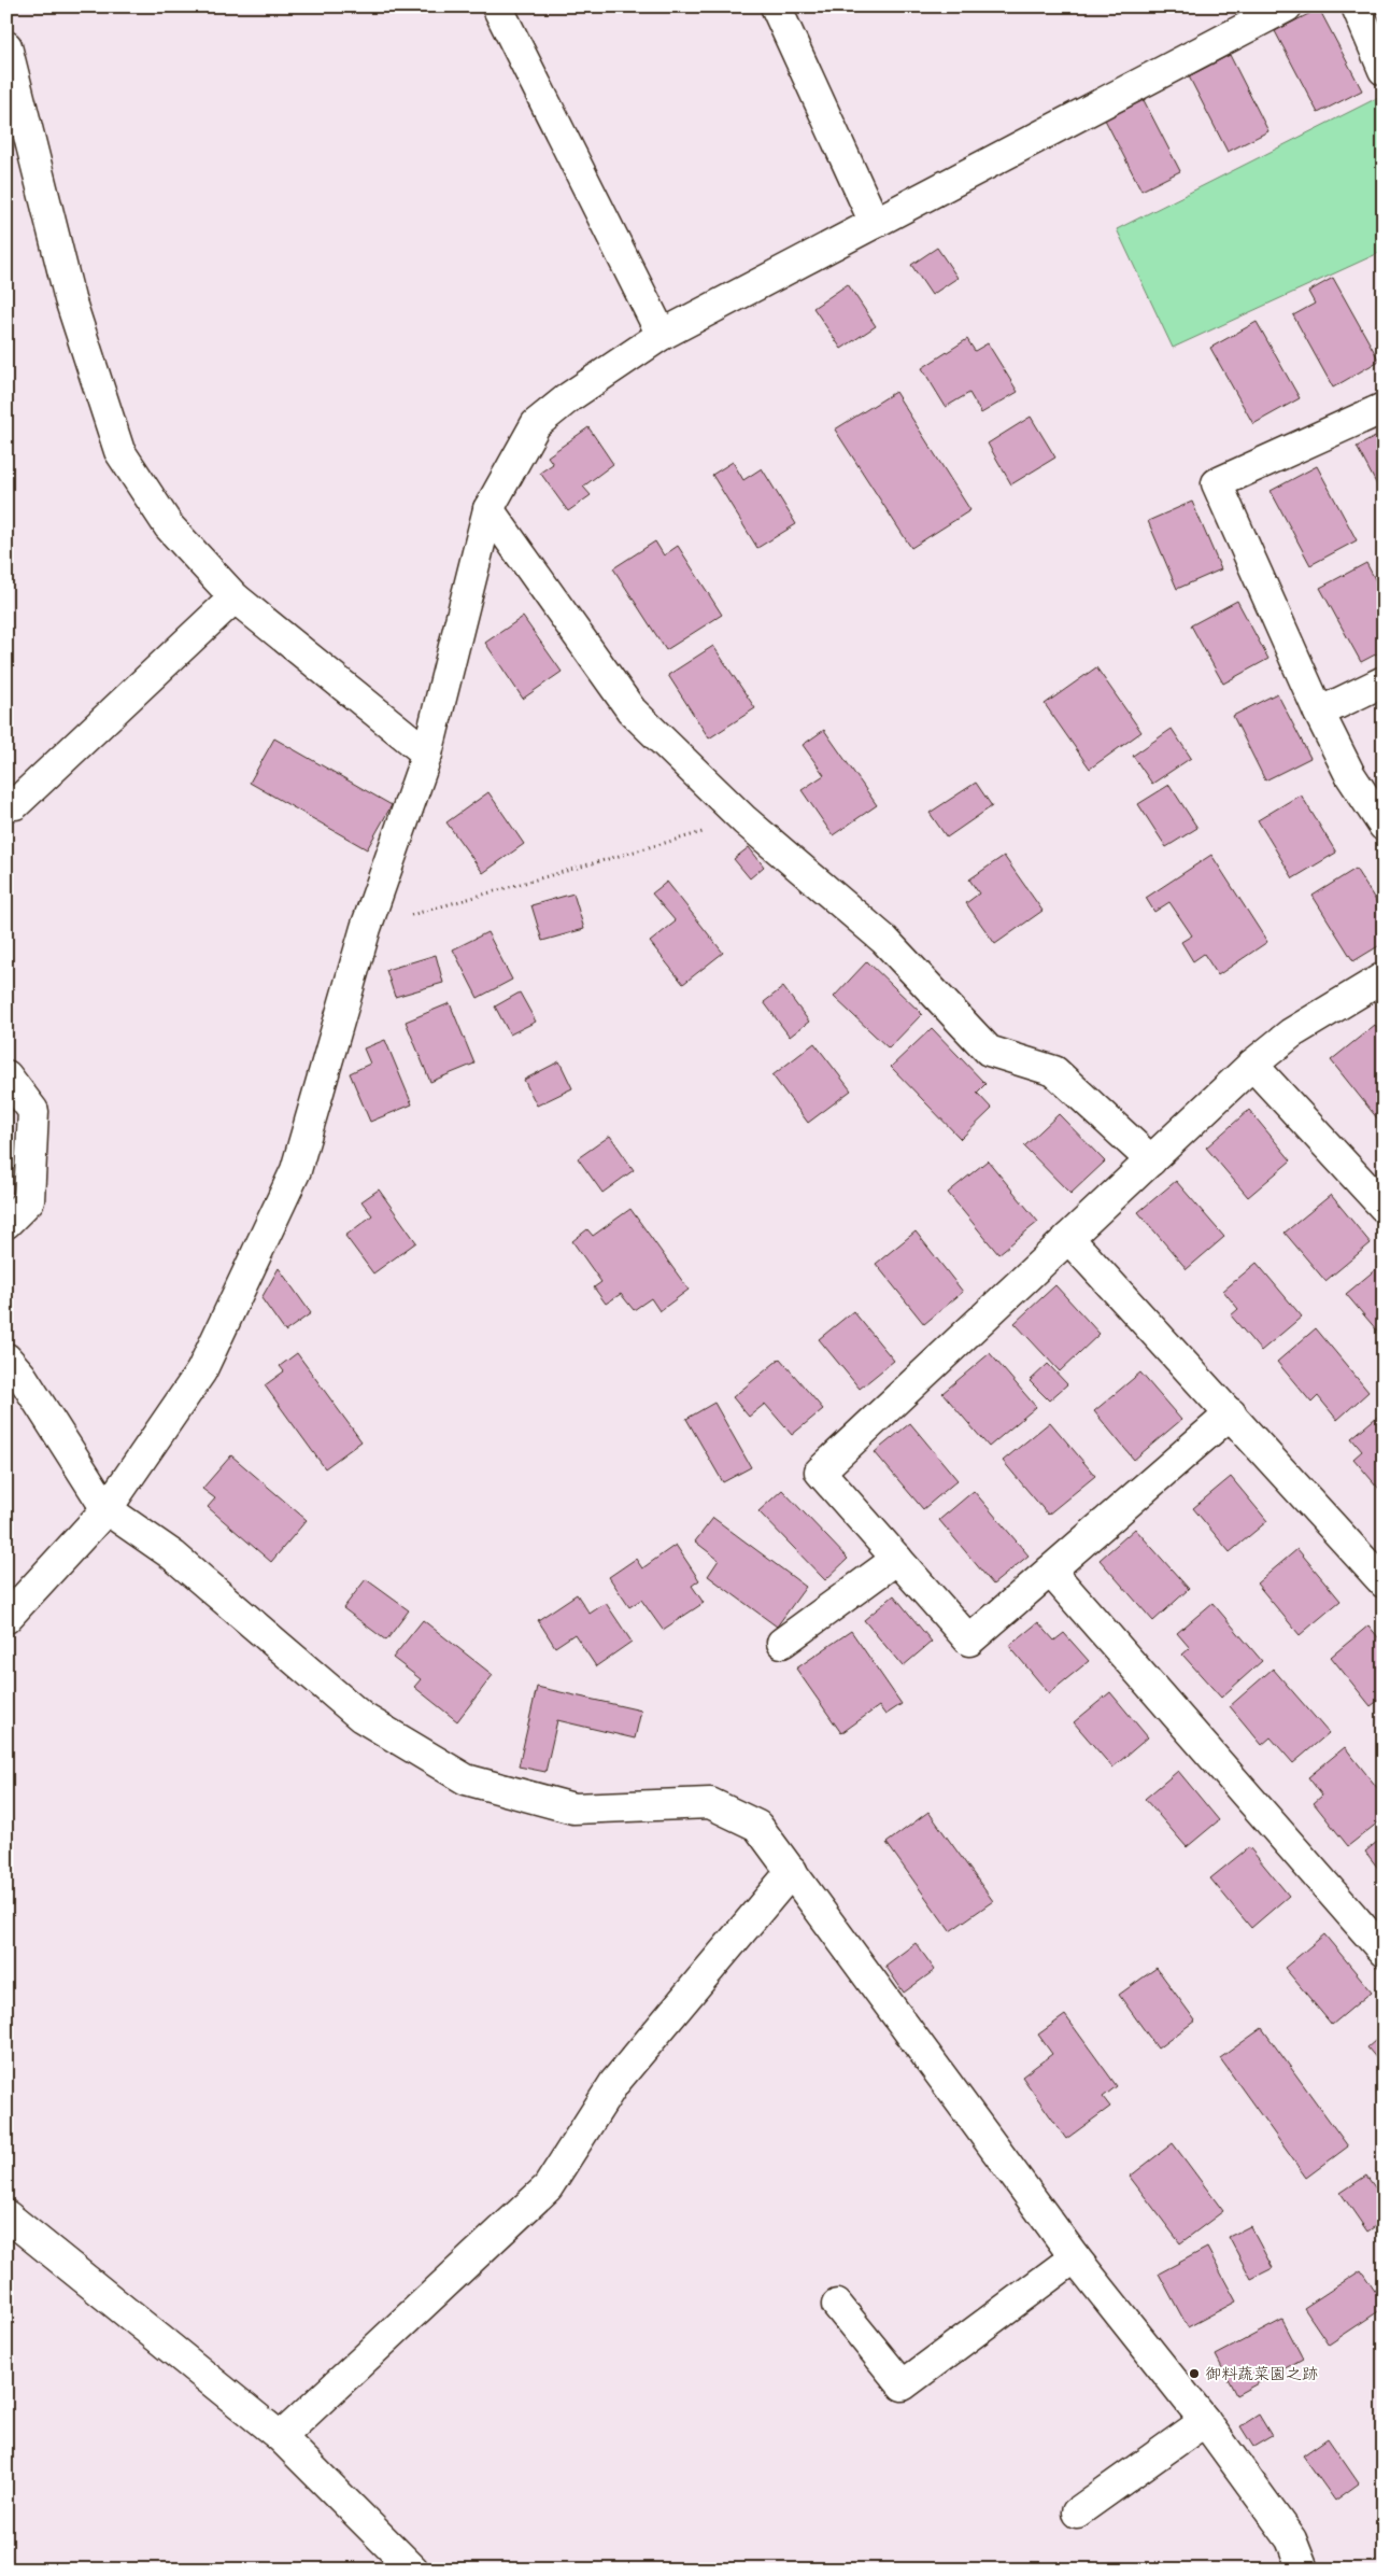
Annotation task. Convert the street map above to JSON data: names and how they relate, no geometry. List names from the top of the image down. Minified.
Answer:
{"places":["御料蔬菜園之跡"]}
